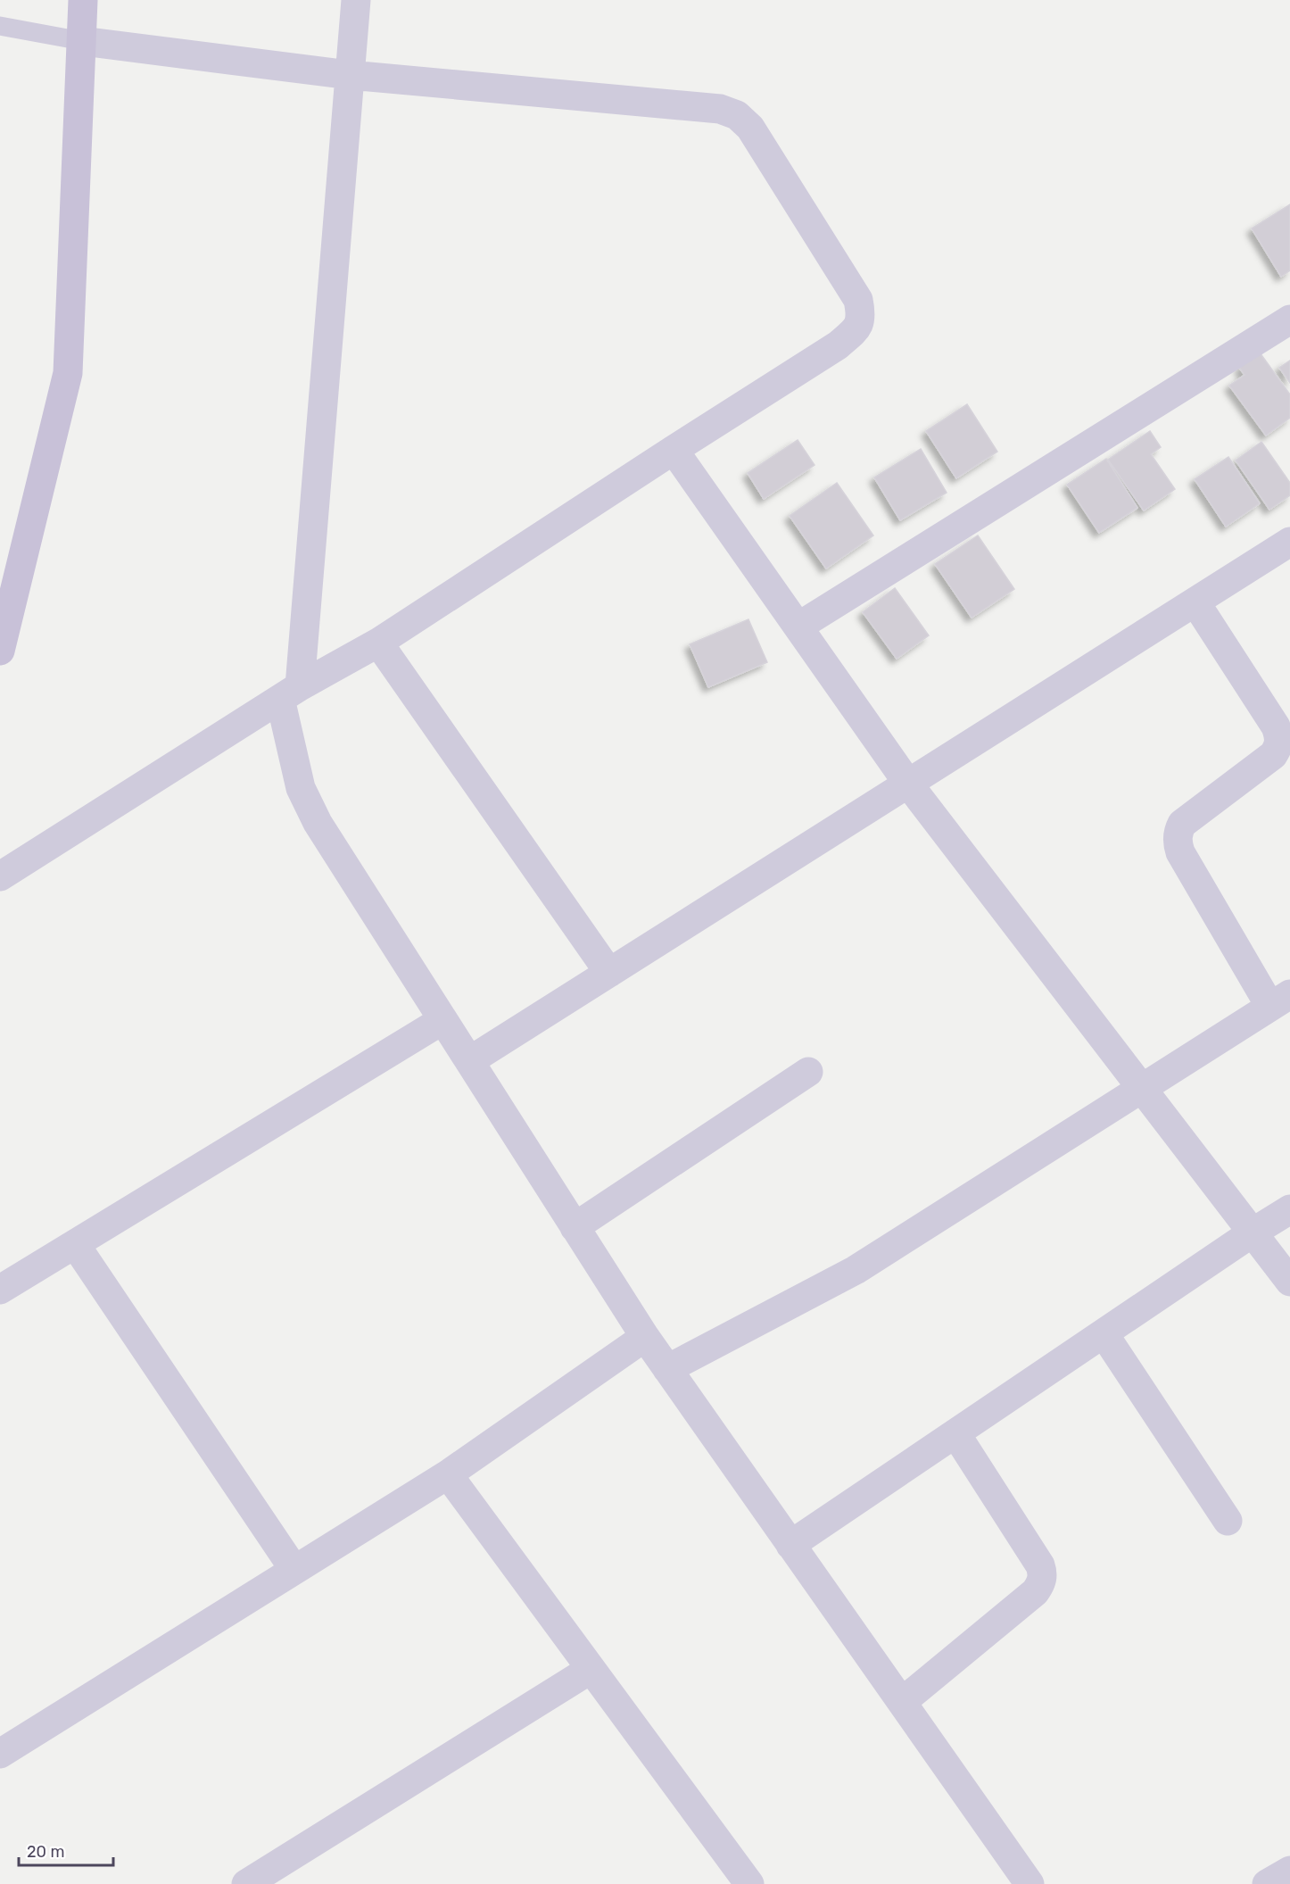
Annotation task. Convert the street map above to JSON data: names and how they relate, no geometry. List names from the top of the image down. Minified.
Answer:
{"scale_bar":"20 m"}
